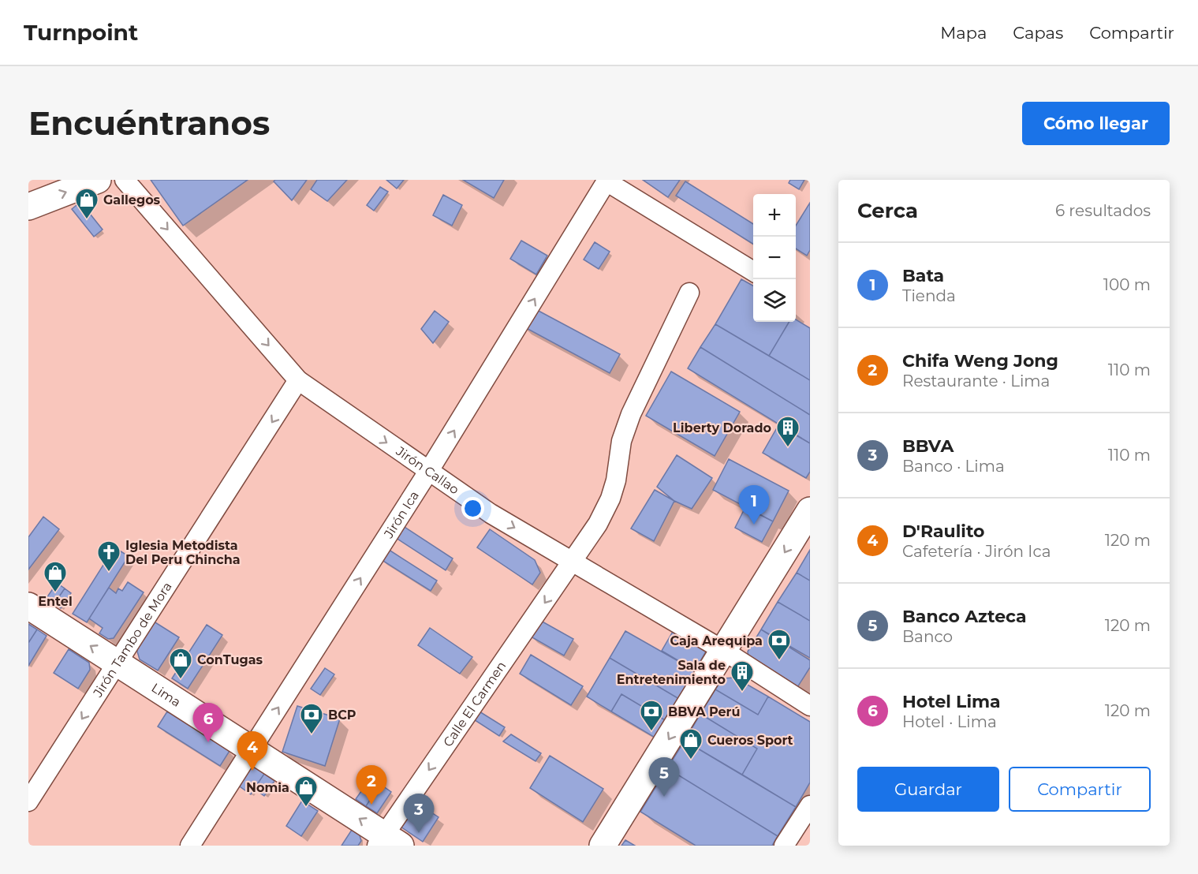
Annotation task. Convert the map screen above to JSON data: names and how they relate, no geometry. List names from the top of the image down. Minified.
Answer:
{"streets":{"main road":["Lima"],"street":["Jirón Callao","Jirón Ica","Jirón Tambo de Mora","Calle El Carmen"]},"crossings":[["Jirón Callao","Jirón Ica"],["Jirón Callao","Jirón Tambo de Mora"],["Jirón Callao","Calle El Carmen"],["Jirón Ica","Lima"],["Jirón Tambo de Mora","Lima"],["Lima","Calle El Carmen"]],"one_way":["Jirón Callao","Jirón Ica","Jirón Tambo de Mora","Lima","Calle El Carmen"],"places":{"shop":["Gallegos","Entel","ConTugas","Cueros Sport","Nomia"],"building":["Liberty Dorado","Sala de Entretenimiento"],"church":["Iglesia Metodista Del Peru Chincha"],"bank":["Caja Arequipa","BBVA Perú","BCP"]},"page":{"header":"Turnpoint","nav":["Mapa","Capas","Compartir"],"buttons":["Cómo llegar",["Guardar","Compartir"]],"title":"Encuéntranos","heading":["Cerca","6 resultados"],"map_buttons":["+","−"],"list":[{"mark":"1","name":"Bata","note":"Tienda","value":"100 m"},{"mark":"2","name":"Chifa Weng Jong","note":"Restaurante · Lima","value":"110 m"},{"mark":"3","name":"BBVA","note":"Banco · Lima","value":"110 m"},{"mark":"4","name":"D'Raulito","note":"Cafetería · Jirón Ica","value":"120 m"},{"mark":"5","name":"Banco Azteca","note":"Banco","value":"120 m"},{"mark":"6","name":"Hotel Lima","note":"Hotel · Lima","value":"120 m"}],"pins":["1","6","4","5","2","3"]}}
